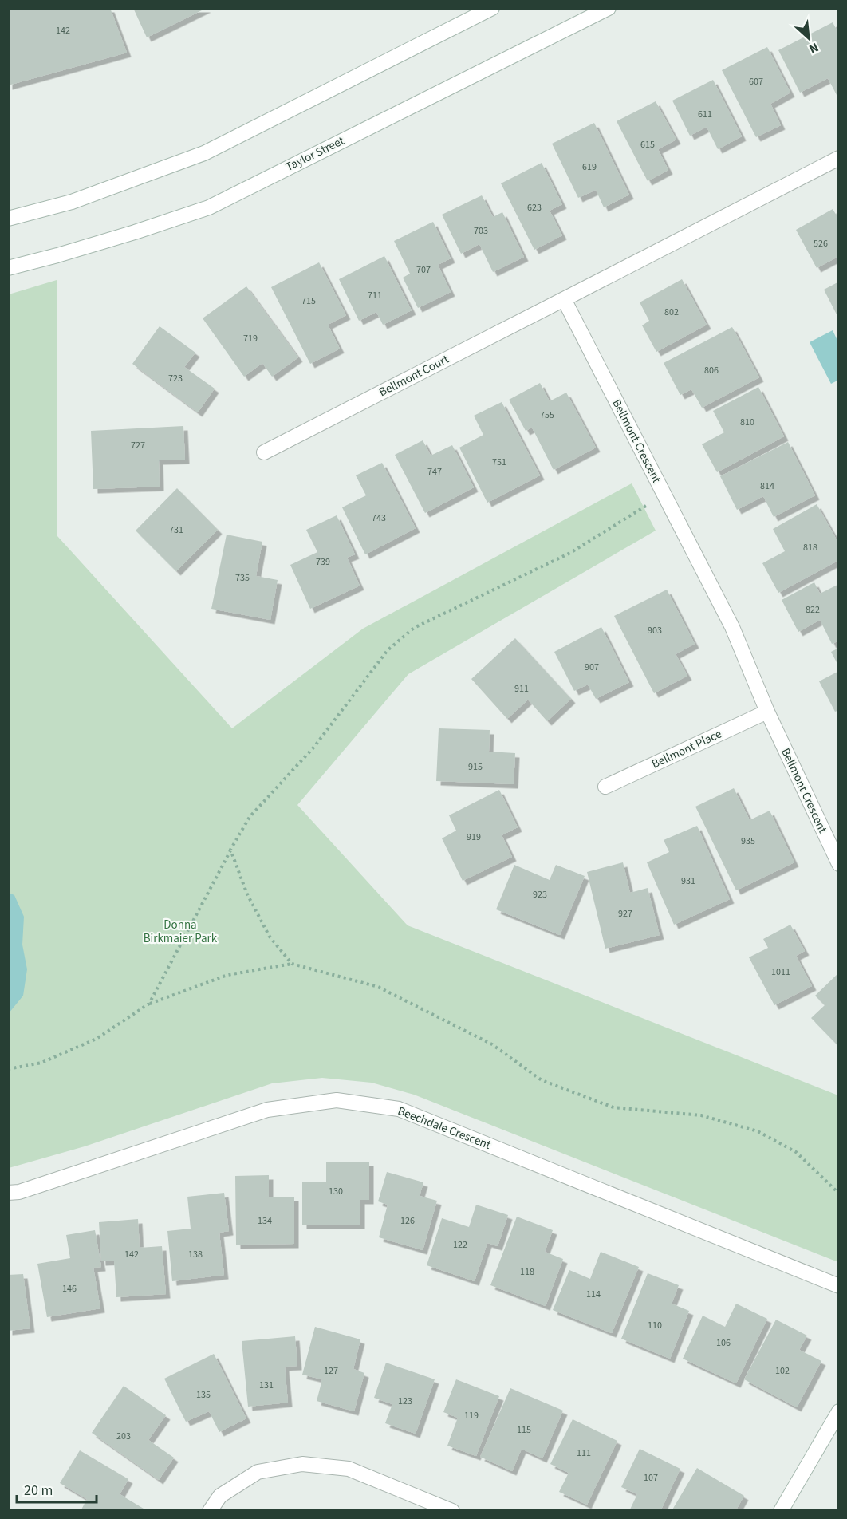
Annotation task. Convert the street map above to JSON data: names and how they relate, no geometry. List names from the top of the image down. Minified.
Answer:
{"streets":{"street":["Taylor Street","Bellmont Court","Bellmont Crescent","Bellmont Place","Beechdale Crescent"]},"crossings":[["Bellmont Court","Bellmont Crescent"],["Bellmont Crescent","Bellmont Place"]],"parks":["Donna Birkmaier Park"],"house_numbers":["142","607","611","615","619","623","703","526","707","711","715","802","719","806","723","755","810","727","751","747","814","743","731","818","739","735","822","903","907","911","915","919","935","931","923","927","1011","130","134","126","122","142","138","118","146","114","110","106","127","102","131","135","123","119","115","203","111","107"],"scale_bar":"20 m","north":"bottom right"}
